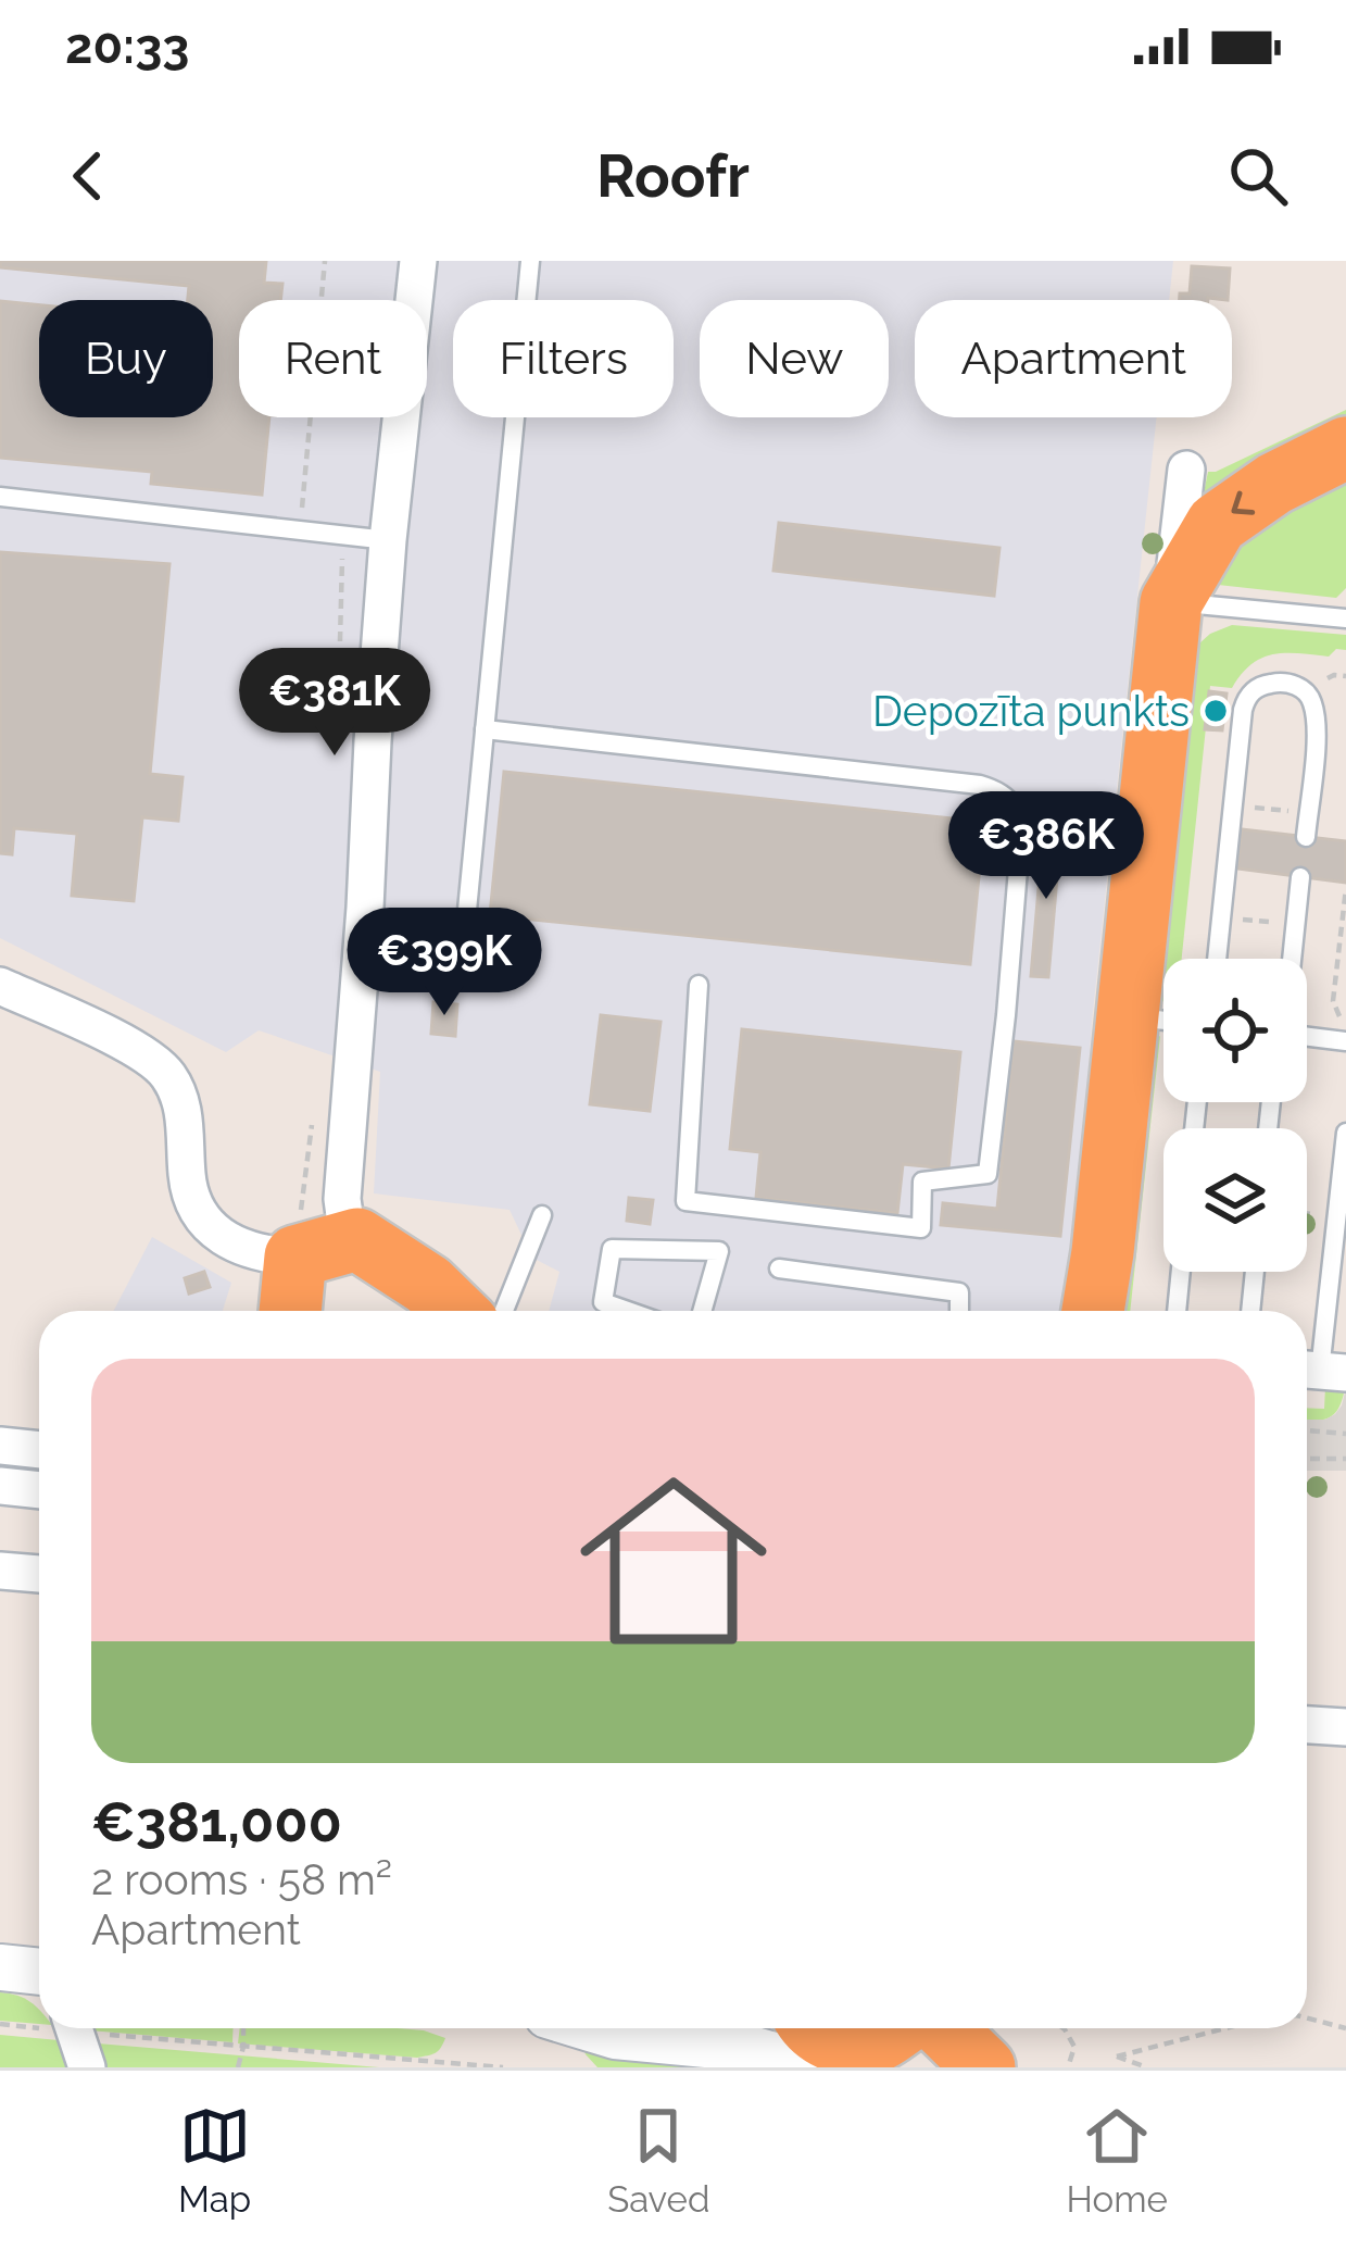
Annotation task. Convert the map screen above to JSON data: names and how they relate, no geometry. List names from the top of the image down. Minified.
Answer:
{"places":["Depozīta punkts"],"page":{"status":"20:33","header":"Roofr","chip":["Buy","Rent","Filters","New","Apartment"],"price":["€381K","€386K","€399K"],"list":[{"name":"€381,000","note":"2 rooms · 58 m² · Apartment"}],"tabs":["Map","Saved","Home"]}}
